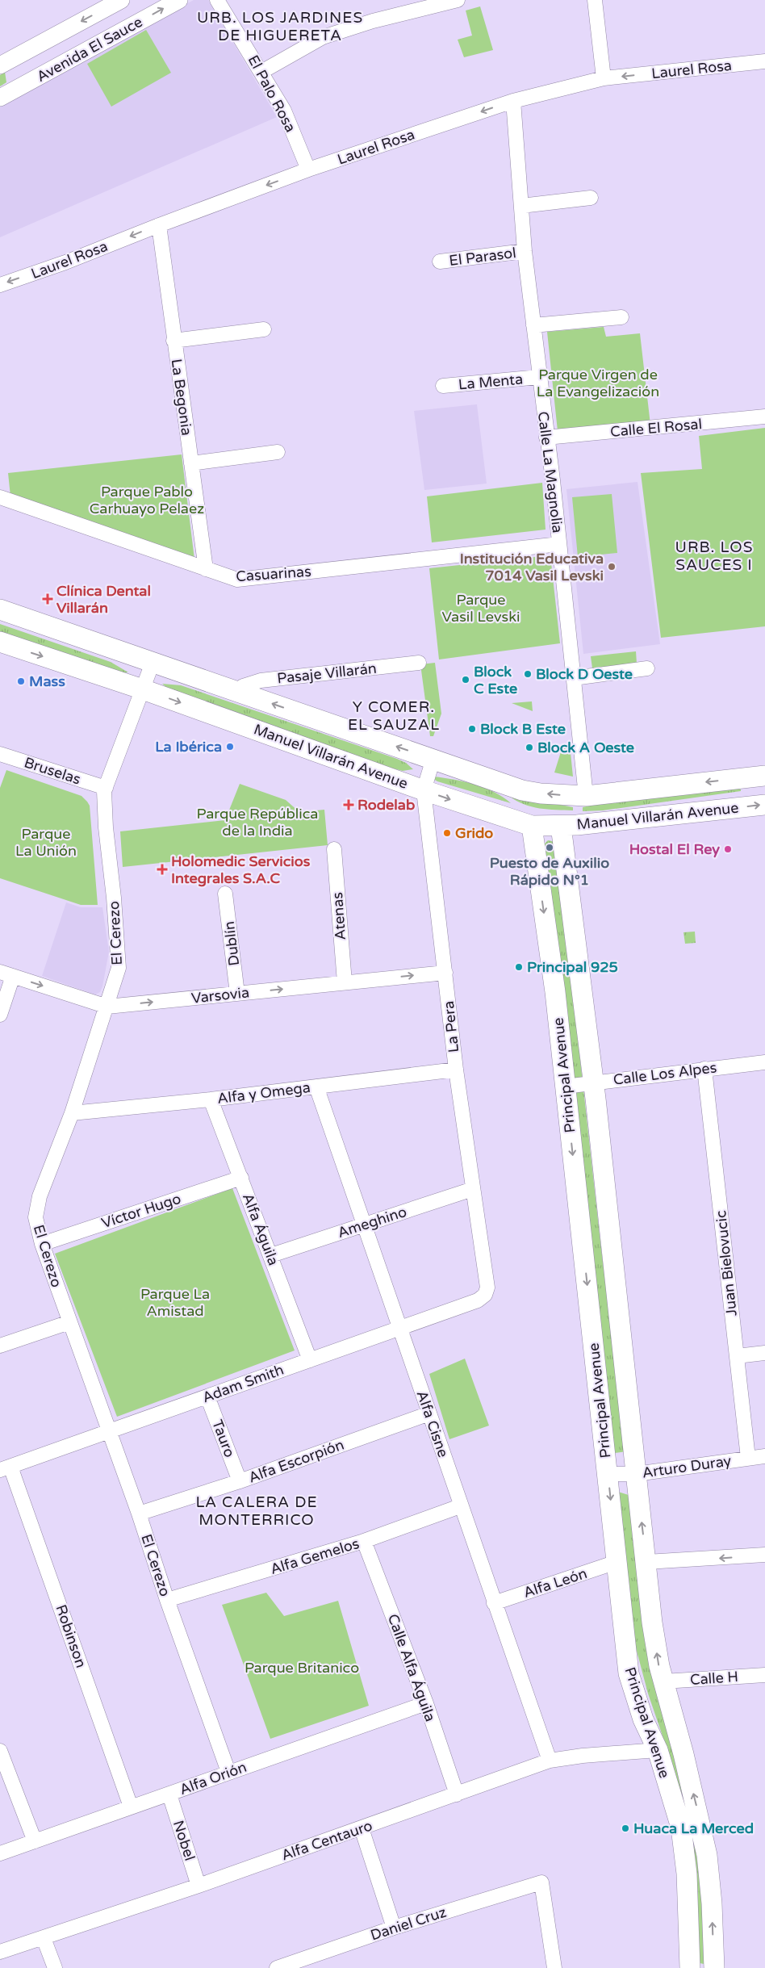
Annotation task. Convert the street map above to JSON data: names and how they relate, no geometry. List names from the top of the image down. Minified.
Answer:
{"streets":{"main road":["Manuel Villarán Avenue","Principal Avenue"],"street":["Avenida El Sauce","Laurel Rosa","El Palo Rosa","El Parasol","La Menta","La Begonia","Calle El Rosal","Calle La Magnolia","Casuarinas","Pasaje Villarán","Bruselas","Atenas","El Cerezo","Dublín","Varsovia","La Pera","Calle Los Alpes","Alfa y Omega","Víctor Hugo","Ameghino","Alfa Águila","Juan Bielovucic","Adam Smith","Alfa Cisne","Tauro","Alfa Escorpión","Arturo Duray","Alfa Gemelos","Alfa León","Robinson","Calle Alfa Águila","Calle H","Alfa Orión","Nobel","Alfa Centauro","Daniel Cruz"]},"crossings":[["Laurel Rosa","El Palo Rosa"],["Laurel Rosa","La Begonia"],["Laurel Rosa","Calle La Magnolia"],["El Parasol","Calle La Magnolia"],["La Menta","Calle La Magnolia"],["La Begonia","Casuarinas"],["Calle El Rosal","Calle La Magnolia"],["Calle La Magnolia","Casuarinas"],["Calle La Magnolia","Manuel Villarán Avenue"],["Pasaje Villarán","Manuel Villarán Avenue"],["Manuel Villarán Avenue","El Cerezo"],["Manuel Villarán Avenue","La Pera"],["Manuel Villarán Avenue","Principal Avenue"],["Bruselas","El Cerezo"],["Atenas","Varsovia"],["El Cerezo","Varsovia"],["El Cerezo","Alfa y Omega"],["El Cerezo","Víctor Hugo"],["El Cerezo","Adam Smith"],["El Cerezo","Alfa Escorpión"],["El Cerezo","Alfa Gemelos"],["El Cerezo","Alfa Orión"],["Dublín","Varsovia"],["Varsovia","La Pera"],["La Pera","Alfa y Omega"],["La Pera","Ameghino"],["La Pera","Adam Smith"],["Calle Los Alpes","Principal Avenue"],["Calle Los Alpes","Juan Bielovucic"],["Principal Avenue","Arturo Duray"],["Principal Avenue","Alfa León"],["Principal Avenue","Calle H"],["Principal Avenue","Alfa Centauro"],["Alfa y Omega","Alfa Águila"],["Alfa y Omega","Alfa Cisne"],["Víctor Hugo","Alfa Águila"],["Ameghino","Alfa Águila"],["Ameghino","Alfa Cisne"],["Alfa Águila","Adam Smith"],["Juan Bielovucic","Arturo Duray"],["Adam Smith","Alfa Cisne"],["Adam Smith","Tauro"],["Adam Smith","Robinson"],["Alfa Cisne","Alfa Escorpión"],["Alfa Cisne","Alfa Gemelos"],["Alfa Cisne","Alfa León"],["Alfa Cisne","Alfa Centauro"],["Tauro","Alfa Escorpión"],["Alfa Gemelos","Calle Alfa Águila"],["Robinson","Alfa Orión"],["Calle Alfa Águila","Alfa Orión"],["Calle Alfa Águila","Alfa Centauro"],["Alfa Orión","Nobel"],["Nobel","Alfa Centauro"]],"one_way":["Varsovia"],"districts":["URB. LOS JARDINES DE HIGUERETA","URB. LOS SAUCES I","Y COMER. EL SAUZAL","LA CALERA DE MONTERRICO"],"parks":["Parque Virgen de La Evangelización","Parque Pablo Carhuayo Pelaez","Parque Vasil Levski","Parque República de la India","Parque La Unión","Parque La Amistad","Parque Britanico"],"places":{"other":["Institución Educativa 7014 Vasil Levski","Block D Oeste","Block C Este","Mass","Block B Este","La Ibérica","Block A Oeste","Grido","Puesto de Auxilio Rápido N°1","Hostal El Rey","Principal 925","Huaca La Merced"],"health":["Clínica Dental Villarán","Rodelab","Holomedic Servicios Integrales S.A.C"]}}
